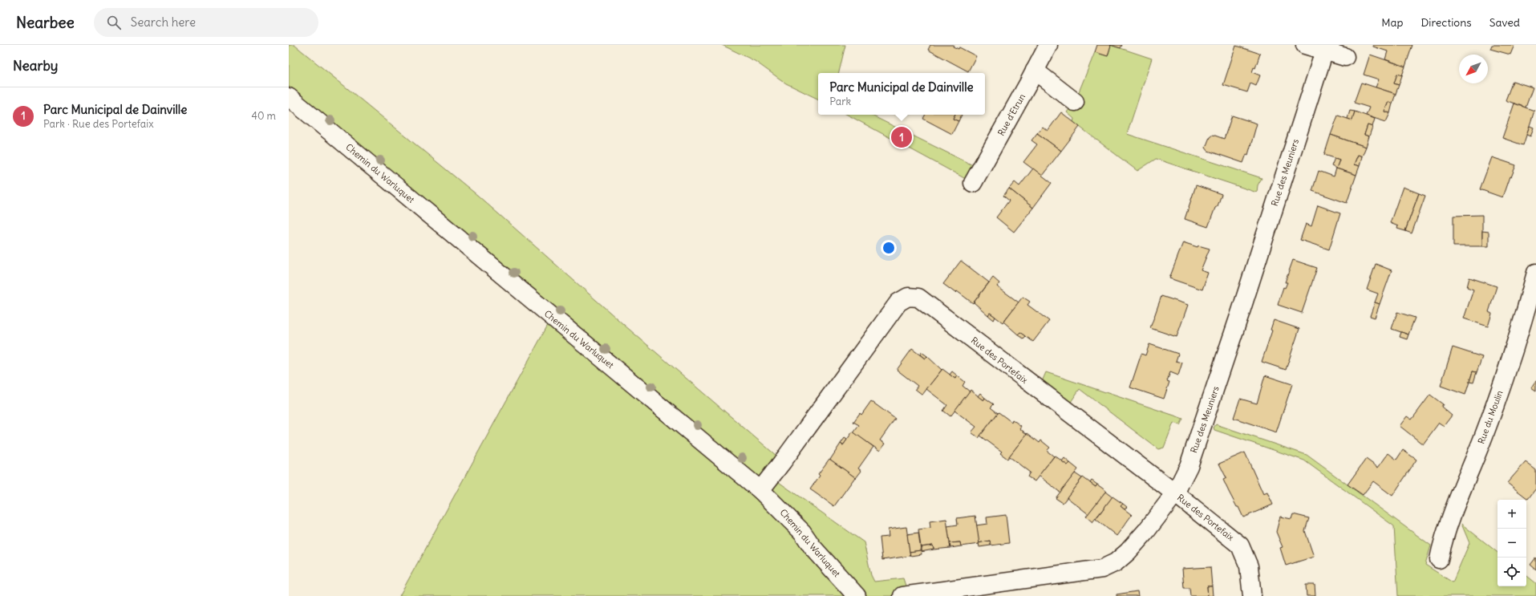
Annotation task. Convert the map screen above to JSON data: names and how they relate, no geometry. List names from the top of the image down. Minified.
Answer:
{"streets":{"street":["Rue d'Etrun","Rue des Meuniers","Chemin du Warluquet","Rue des Portefaix","Rue du Moulin"]},"crossings":[["Rue des Meuniers","Rue des Portefaix"],["Chemin du Warluquet","Rue des Portefaix"]],"north":"bottom left","page":{"header":"Nearbee","search":"Search here","nav":["Map","Directions","Saved"],"heading":"Nearby","popup":["Parc Municipal de Dainville","Park"],"list":[{"mark":"1","name":"Parc Municipal de Dainville","note":"Park · Rue des Portefaix","value":"40 m"}],"pins":"1","map_buttons":["+","−"]}}
